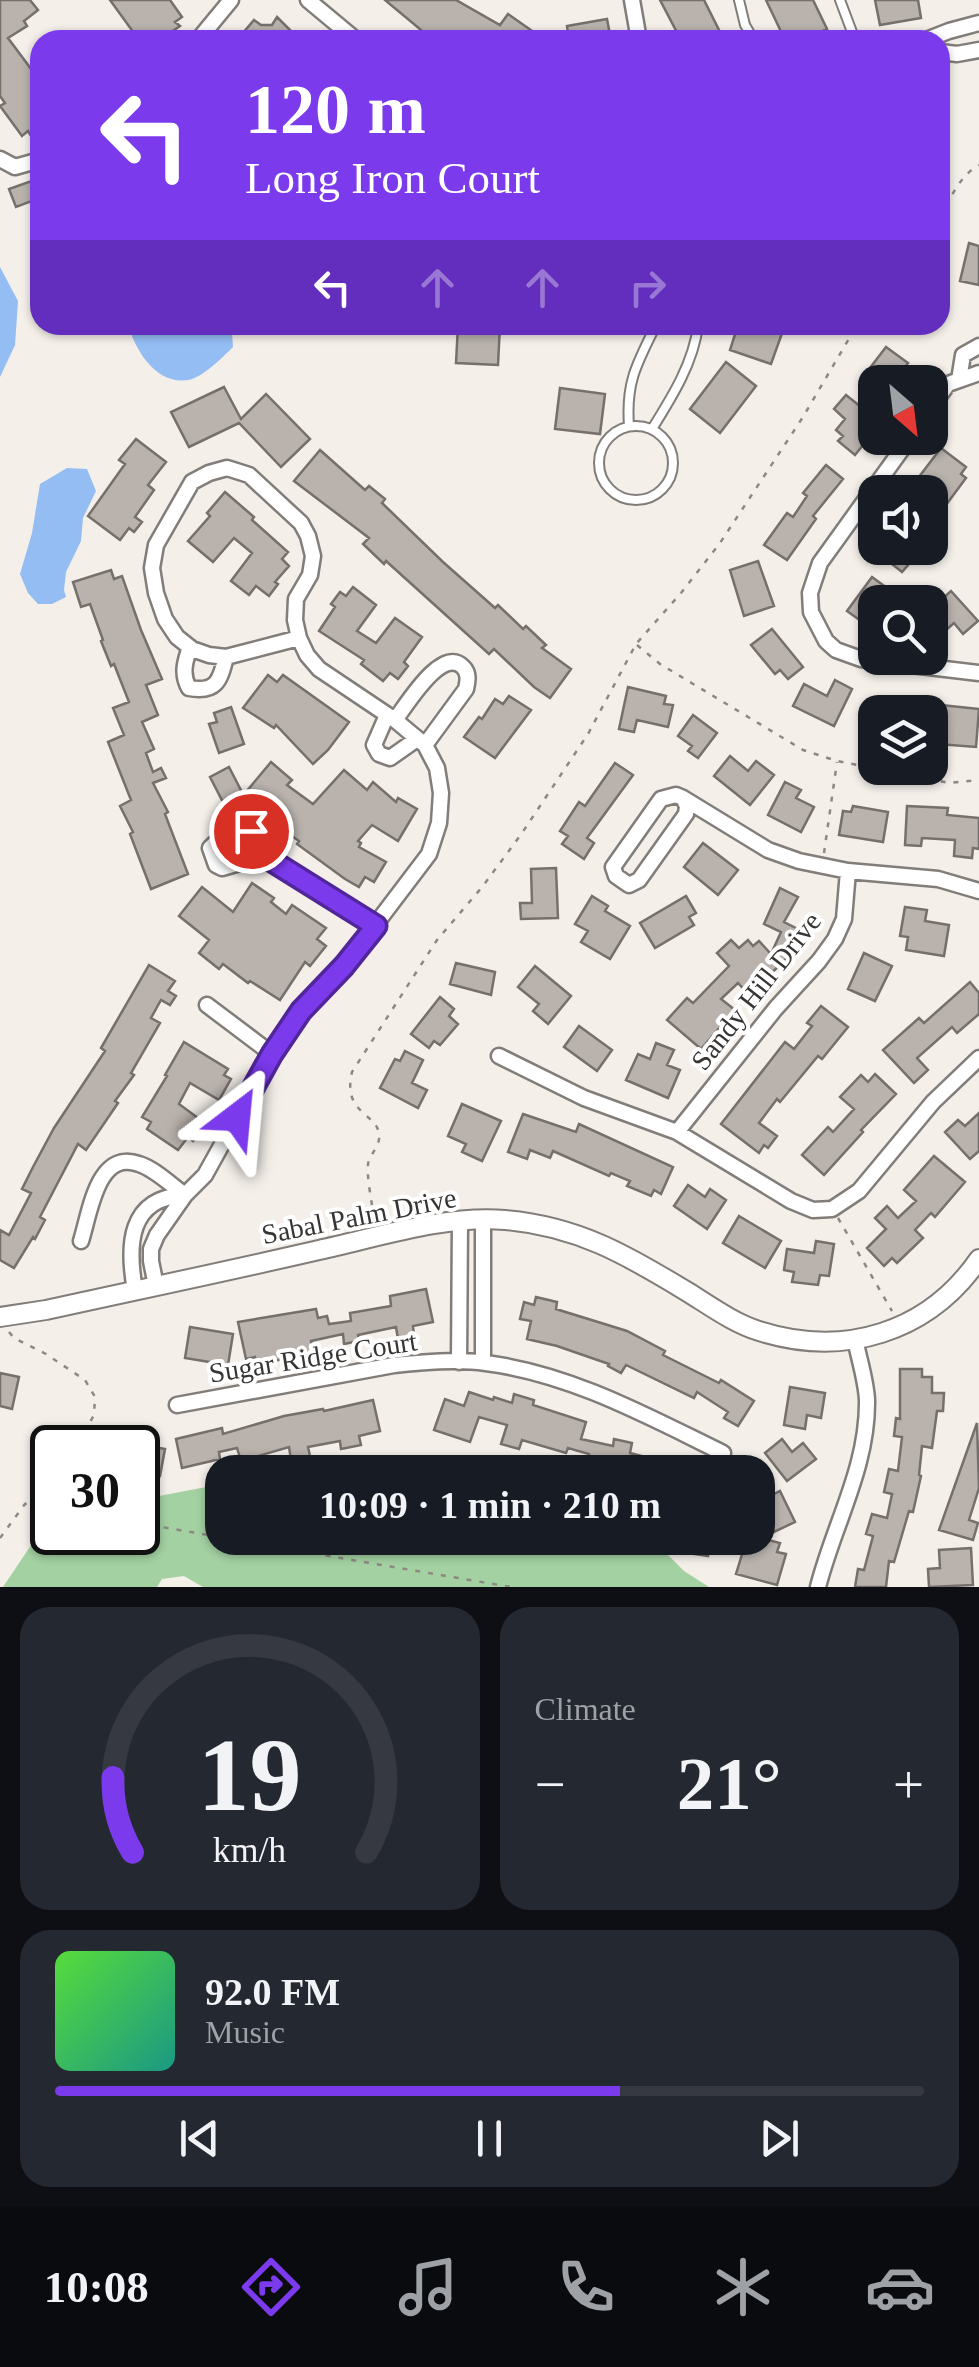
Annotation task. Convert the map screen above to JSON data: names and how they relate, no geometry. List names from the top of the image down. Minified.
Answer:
{"streets":{"street":["Sandy Hill Drive","Sabal Palm Drive","Sugar Ridge Court"]},"crossings":[["Sabal Palm Drive","Sugar Ridge Court"]],"north":"bottom right","page":{"turn":["120 m","Long Iron Court"],"limit":"30","trip":"10:09 · 1 min · 210 m","tile":"Climate","heat":["−","21°","+"],"song":["92.0 FM","Music"],"tabs":"10:08","gauge":["19","km/h"]}}
